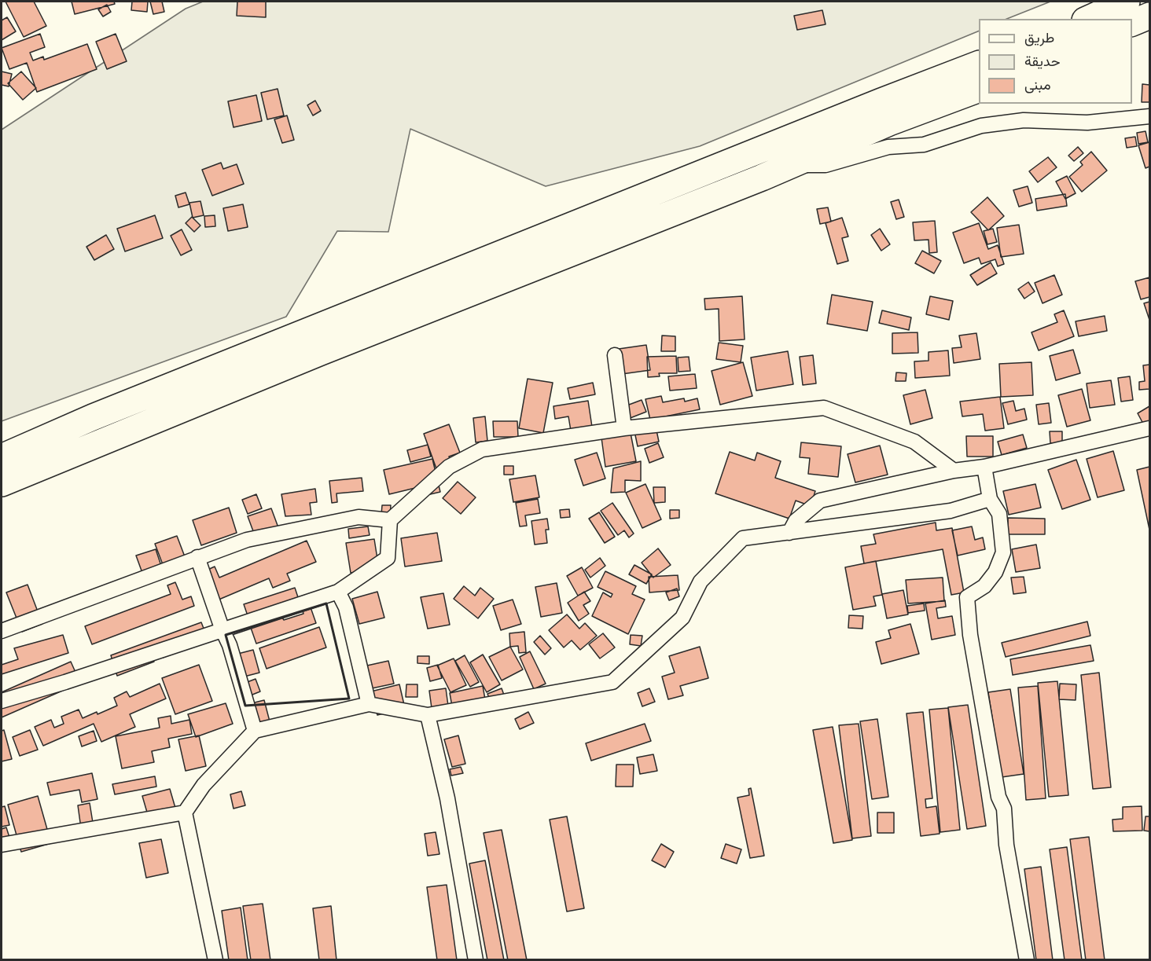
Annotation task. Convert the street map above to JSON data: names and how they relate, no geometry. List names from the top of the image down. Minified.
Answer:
{"legend":["طريق","حديقة","مبنى"]}
